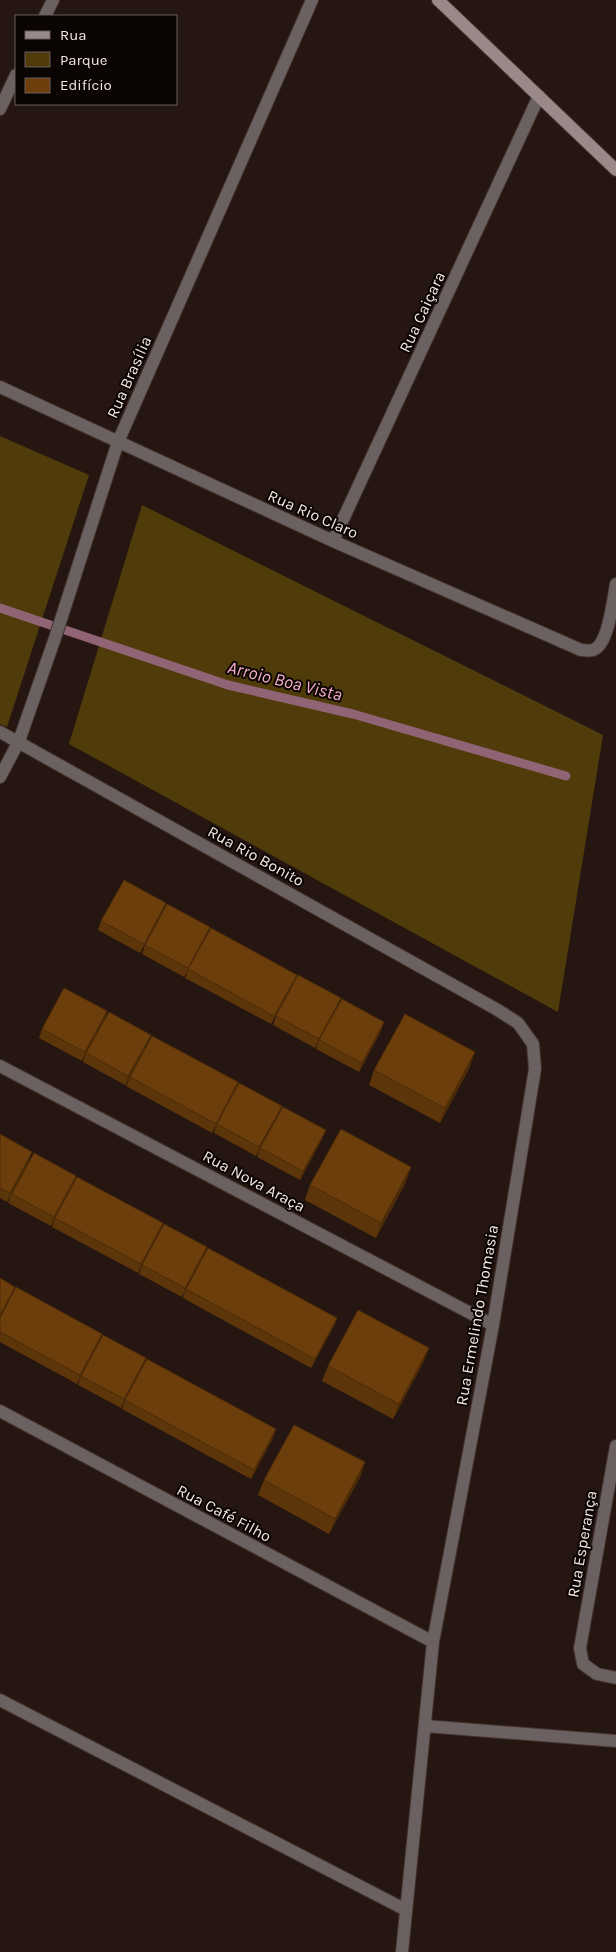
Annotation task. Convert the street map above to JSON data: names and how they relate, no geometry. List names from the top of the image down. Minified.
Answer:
{"streets":{"street":["Rua Caiçara","Rua Brasília","Rua Rio Claro","Rua Rio Bonito","Rua Nova Araça","Rua Ermelindo Thomasia","Rua Café Filho","Rua Esperança"]},"crossings":[["Rua Caiçara","Rua Rio Claro"],["Rua Brasília","Rua Rio Claro"],["Rua Brasília","Rua Rio Bonito"],["Rua Rio Bonito","Rua Ermelindo Thomasia"],["Rua Nova Araça","Rua Ermelindo Thomasia"],["Rua Ermelindo Thomasia","Rua Café Filho"]],"water":["Arroio Boa Vista"],"legend":["Rua","Parque","Edifício"]}
